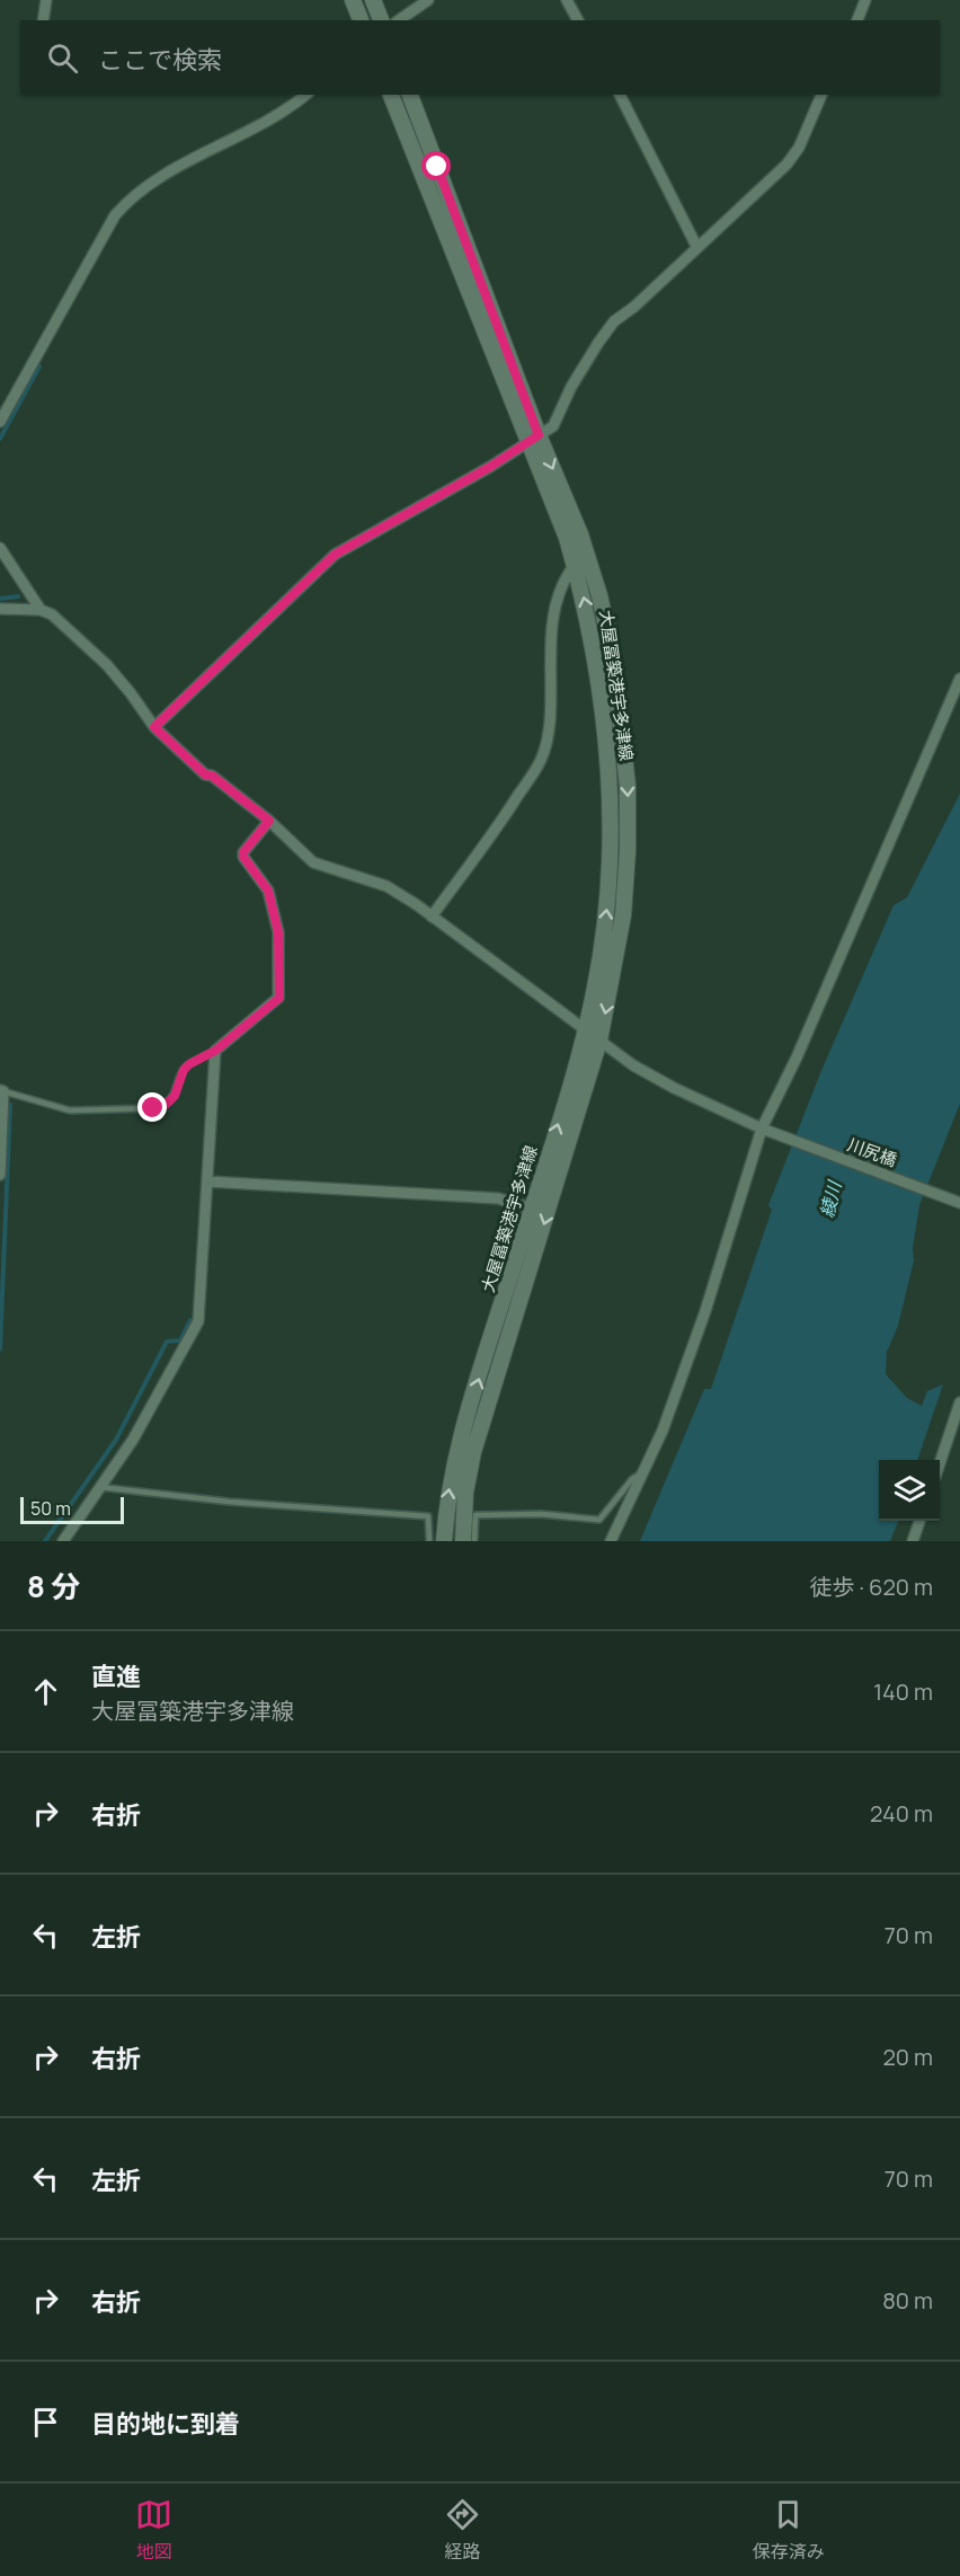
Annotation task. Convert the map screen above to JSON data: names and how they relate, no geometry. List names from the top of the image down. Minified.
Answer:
{"streets":{"main road":["大屋冨築港宇多津線"],"street":["川尻橋"]},"crossings":[["大屋冨築港宇多津線","川尻橋"]],"water":["綾川"],"scale_bar":"50 m","page":{"search":"ここで検索","scale":"50 m","heading":["8 分","徒歩 · 620 m"],"list":[["直進","大屋冨築港宇多津線","140 m"],["右折","240 m"],["左折","70 m"],["右折","20 m"],["左折","70 m"],["右折","80 m"],"目的地に到着"],"nav":["地図","経路","保存済み"]}}
